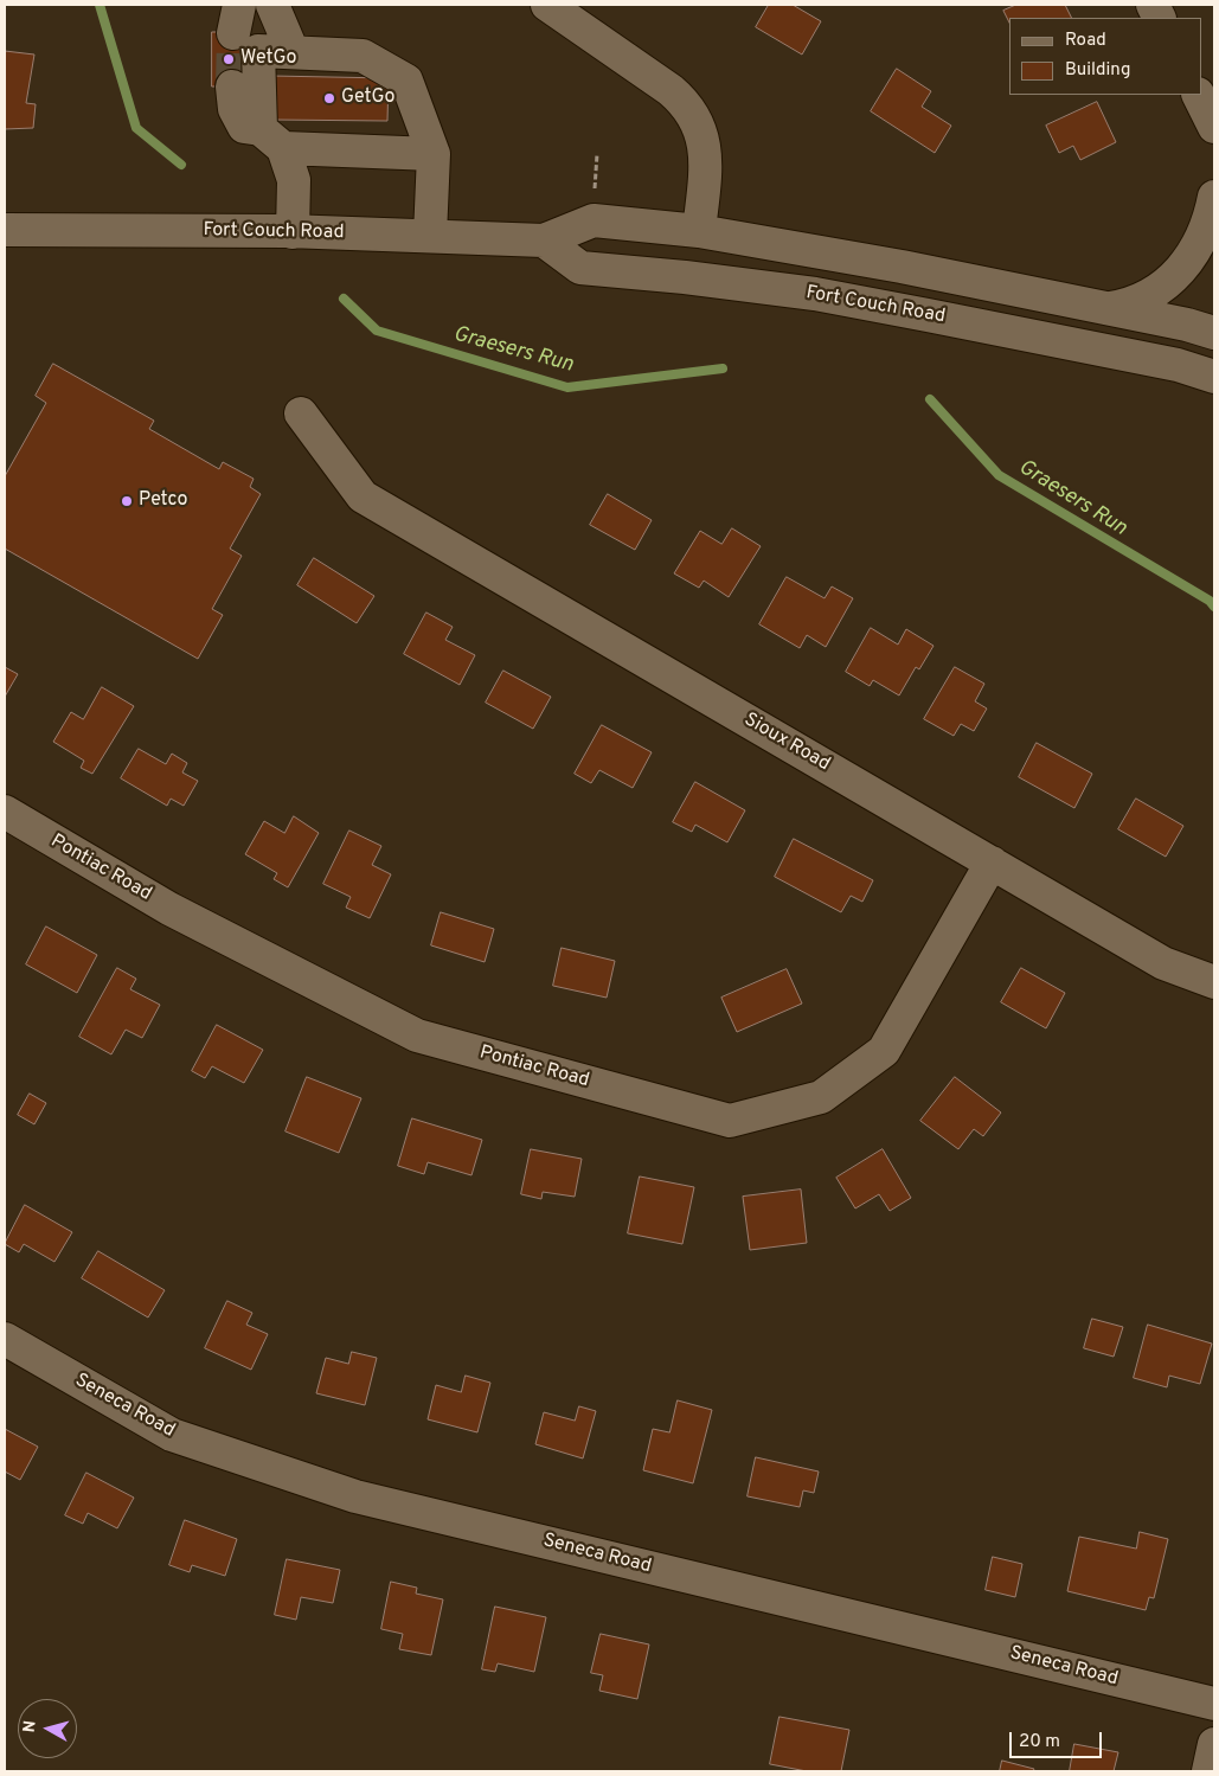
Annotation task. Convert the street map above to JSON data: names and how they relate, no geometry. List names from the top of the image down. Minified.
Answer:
{"streets":{"street":["Fort Couch Road","Sioux Road","Pontiac Road","Seneca Road"]},"crossings":[["Sioux Road","Pontiac Road"]],"water":["Graesers Run"],"places":["WetGo","GetGo","Petco"],"legend":["Road","Building"],"scale_bar":"20 m","north":"left"}
